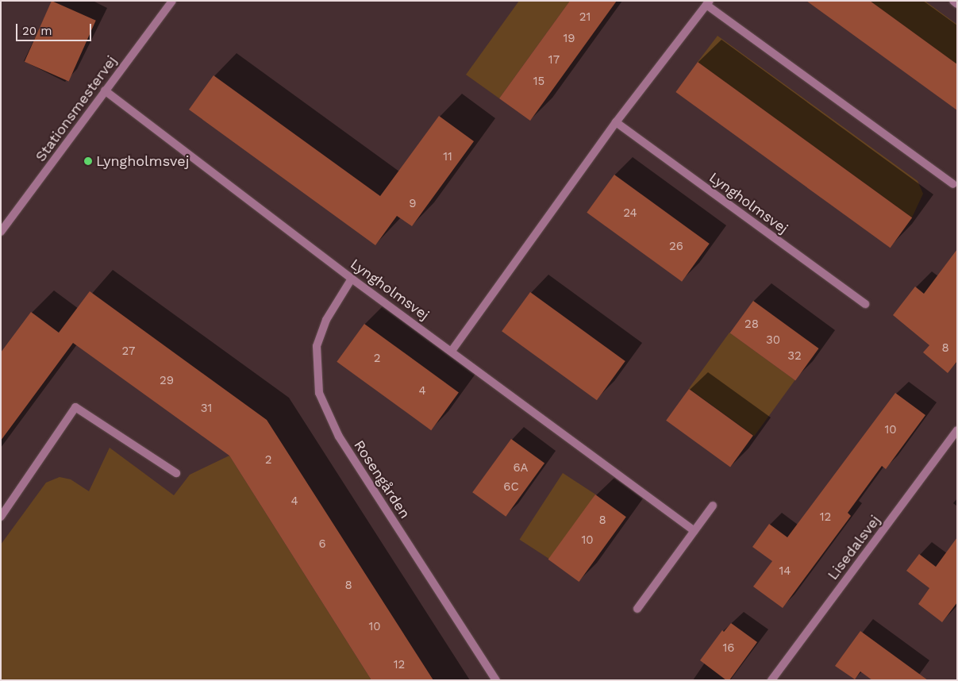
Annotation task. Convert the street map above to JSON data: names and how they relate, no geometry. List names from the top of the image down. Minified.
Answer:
{"streets":{"street":["Stationsmestervej","Lyngholmsvej","Rosengården","Lisedalsvej"]},"crossings":[["Stationsmestervej","Lyngholmsvej"],["Lyngholmsvej","Rosengården"]],"places":["Lyngholmsvej"],"house_numbers":["21","19","17","15","11","9","24","26","28","30","8","27","32","2","29","4","31","10","2","6A","6C","4","12","8","10","6","14","8","10","16","12"],"scale_bar":"20 m"}
